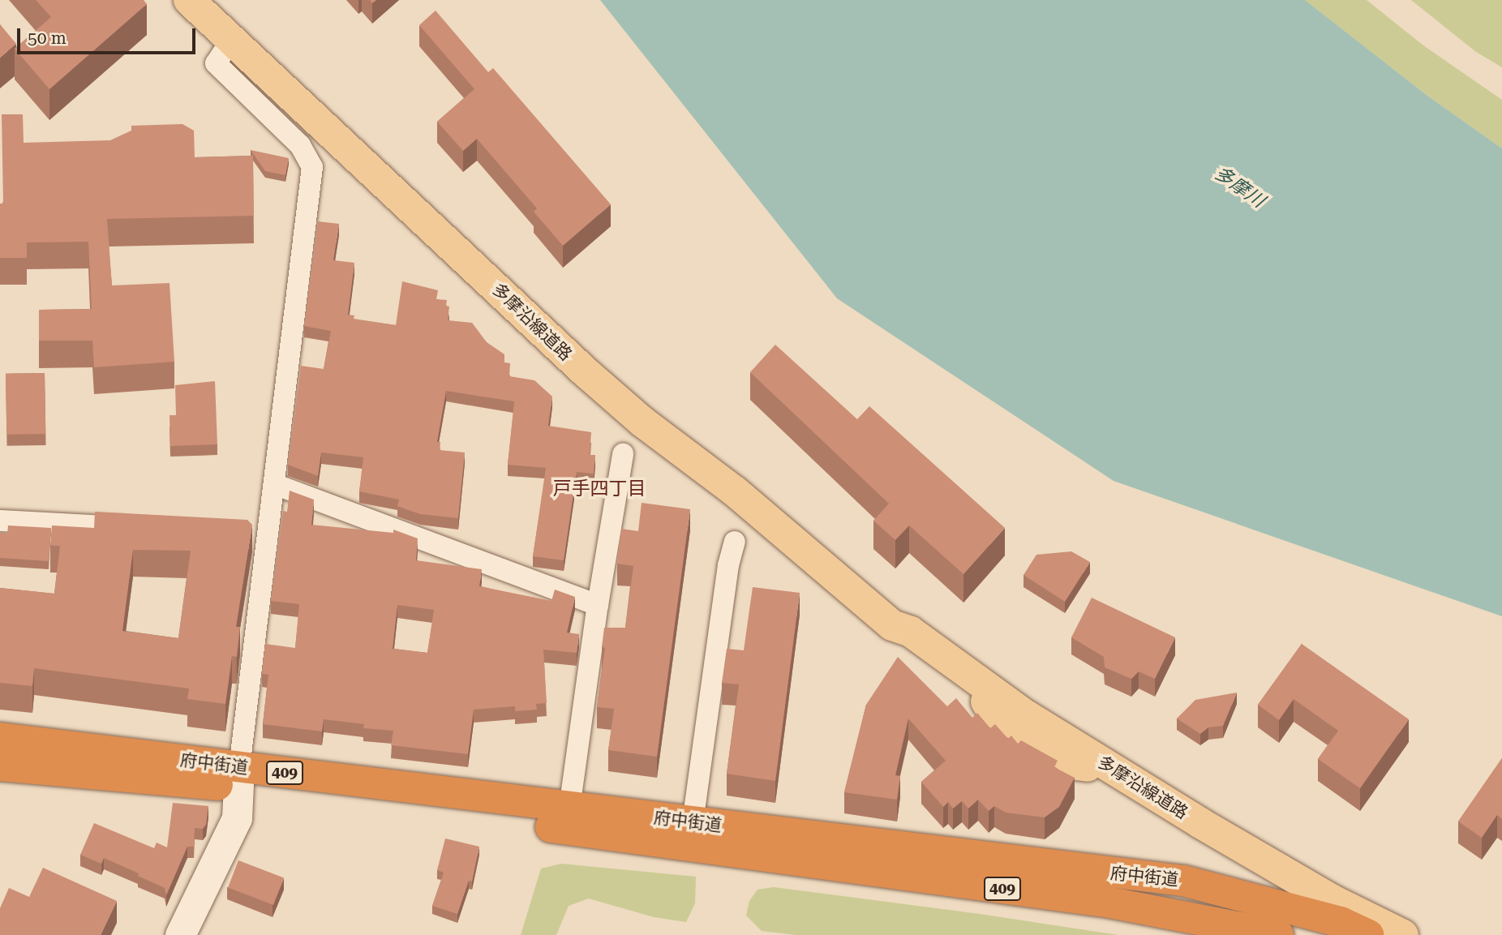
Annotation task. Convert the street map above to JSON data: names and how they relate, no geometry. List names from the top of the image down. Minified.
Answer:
{"streets":{"highway":["府中街道","409"],"main road":["多摩沿線道路"]},"crossings":[["多摩沿線道路","府中街道"]],"districts":["戸手四丁目"],"water":["多摩川"],"scale_bar":"50 m"}
